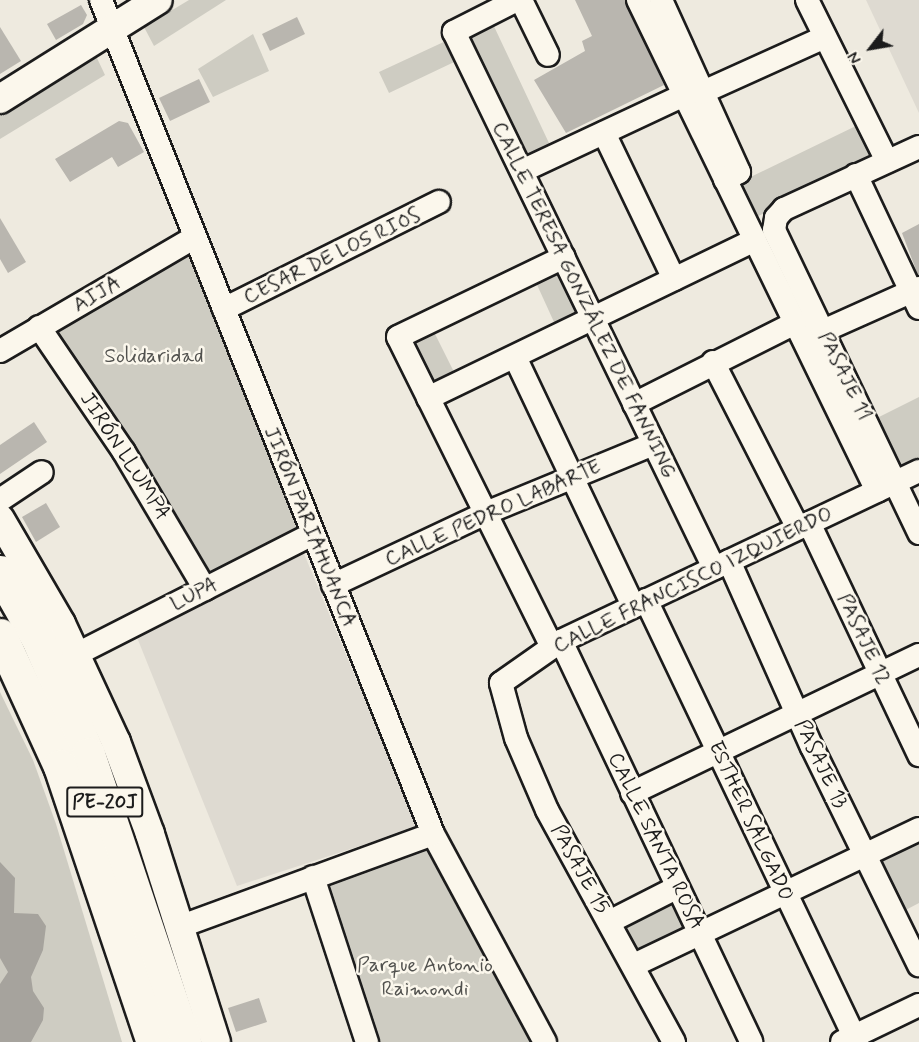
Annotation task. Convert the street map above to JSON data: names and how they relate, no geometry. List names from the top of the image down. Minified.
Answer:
{"streets":{"highway":["PE-20J"],"street":["CESAR DE LOS RIOS","AIJA","CALLE TERESA GONZÁLEZ DE FANNING","PASAJE 11","JIRÓN LLUMPA","CALLE PEDRO LABARTE","JIRÓN PARIAHUANCA","CALLE FRANCISCO IZQUIERDO","LUPA","PASAJE 12","PASAJE 13","ESTHER SALGADO","CALLE SANTA ROSA","PASAJE 15"]},"crossings":[["CESAR DE LOS RIOS","JIRÓN PARIAHUANCA"],["AIJA","JIRÓN LLUMPA"],["AIJA","JIRÓN PARIAHUANCA"],["CALLE TERESA GONZÁLEZ DE FANNING","CALLE PEDRO LABARTE"],["CALLE TERESA GONZÁLEZ DE FANNING","CALLE FRANCISCO IZQUIERDO"],["CALLE TERESA GONZÁLEZ DE FANNING","PASAJE 13"],["CALLE TERESA GONZÁLEZ DE FANNING","CALLE SANTA ROSA"],["PASAJE 11","CALLE FRANCISCO IZQUIERDO"],["JIRÓN LLUMPA","LUPA"],["CALLE PEDRO LABARTE","JIRÓN PARIAHUANCA"],["CALLE PEDRO LABARTE","ESTHER SALGADO"],["CALLE PEDRO LABARTE","CALLE SANTA ROSA"],["JIRÓN PARIAHUANCA","LUPA"],["CALLE FRANCISCO IZQUIERDO","PASAJE 12"],["CALLE FRANCISCO IZQUIERDO","PASAJE 13"],["CALLE FRANCISCO IZQUIERDO","ESTHER SALGADO"],["CALLE FRANCISCO IZQUIERDO","CALLE SANTA ROSA"],["CALLE FRANCISCO IZQUIERDO","PASAJE 15"]],"parks":["Solidaridad","Parque Antonio Raimondi"],"north":"bottom left"}
